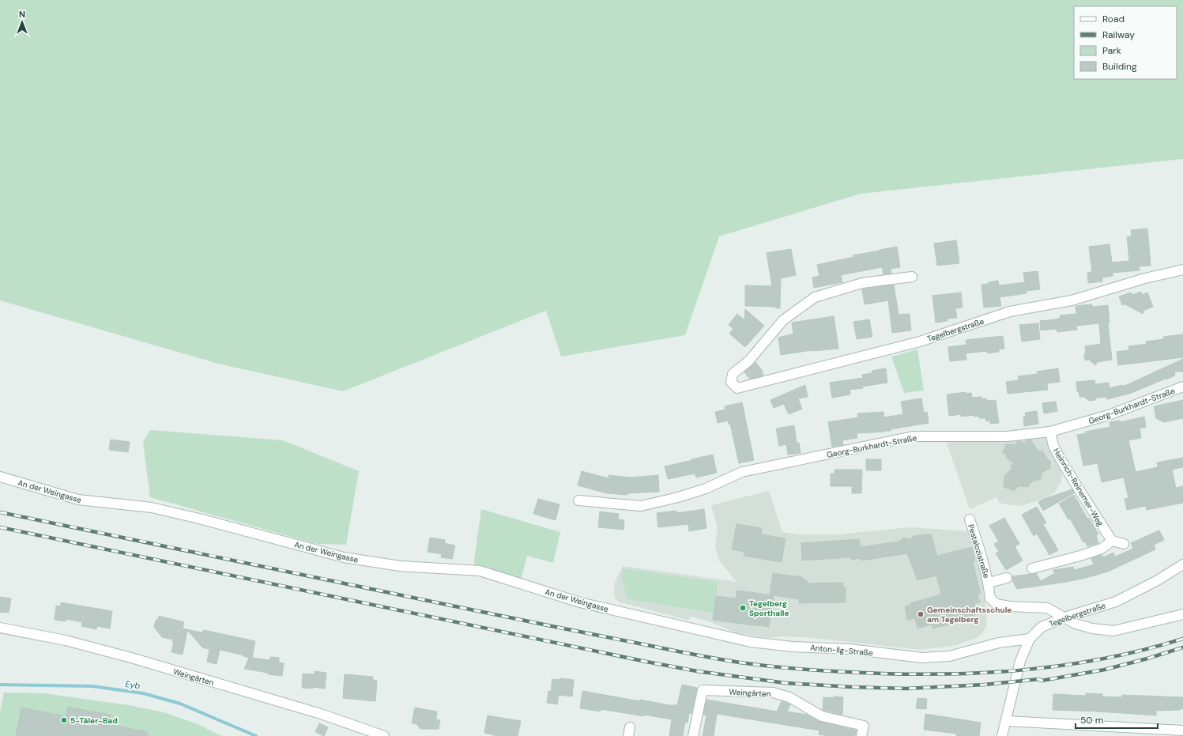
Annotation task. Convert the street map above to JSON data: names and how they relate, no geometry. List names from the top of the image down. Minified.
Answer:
{"streets":{"street":["Tegelbergstraße","Georg-Burkhardt-Straße","Heinrich-Reinemer-Weg","An der Weingasse","Pestalozistraße","Anton-Ilg-Straße","Weingärten"]},"crossings":[["Tegelbergstraße","Pestalozistraße"],["Tegelbergstraße","Anton-Ilg-Straße"],["Georg-Burkhardt-Straße","Heinrich-Reinemer-Weg"],["An der Weingasse","Anton-Ilg-Straße"]],"water":["Eyb"],"places":["Tegelberg Sporthalle","Gemeinschaftsschule am Tegelberg","5-Täler-Bad"],"legend":["Road","Railway","Park","Building"],"scale_bar":"50 m","north":"top"}
